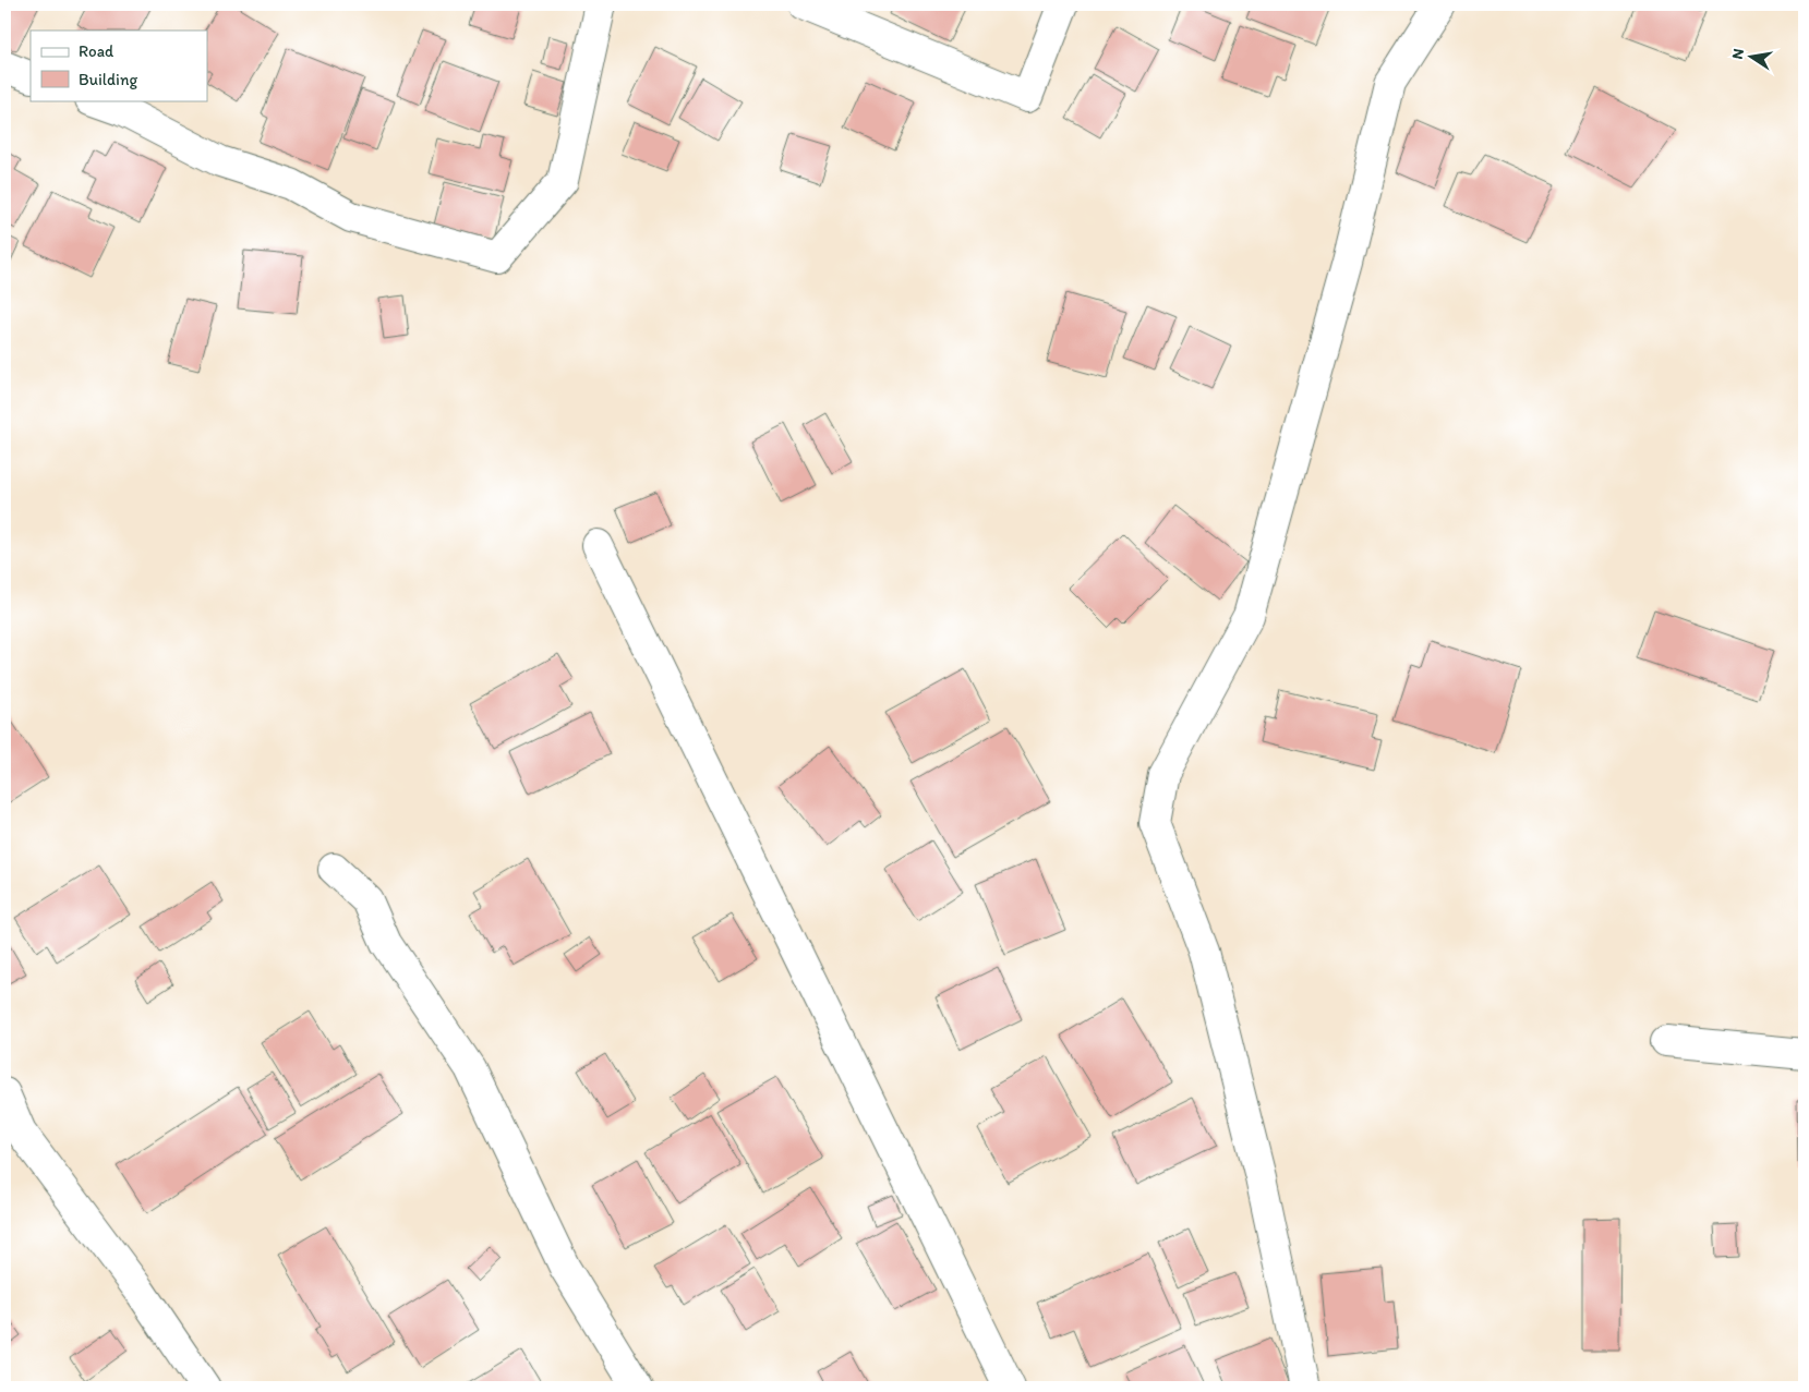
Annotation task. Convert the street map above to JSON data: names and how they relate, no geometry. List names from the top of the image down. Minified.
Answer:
{"legend":["Road","Building"],"north":"left"}
